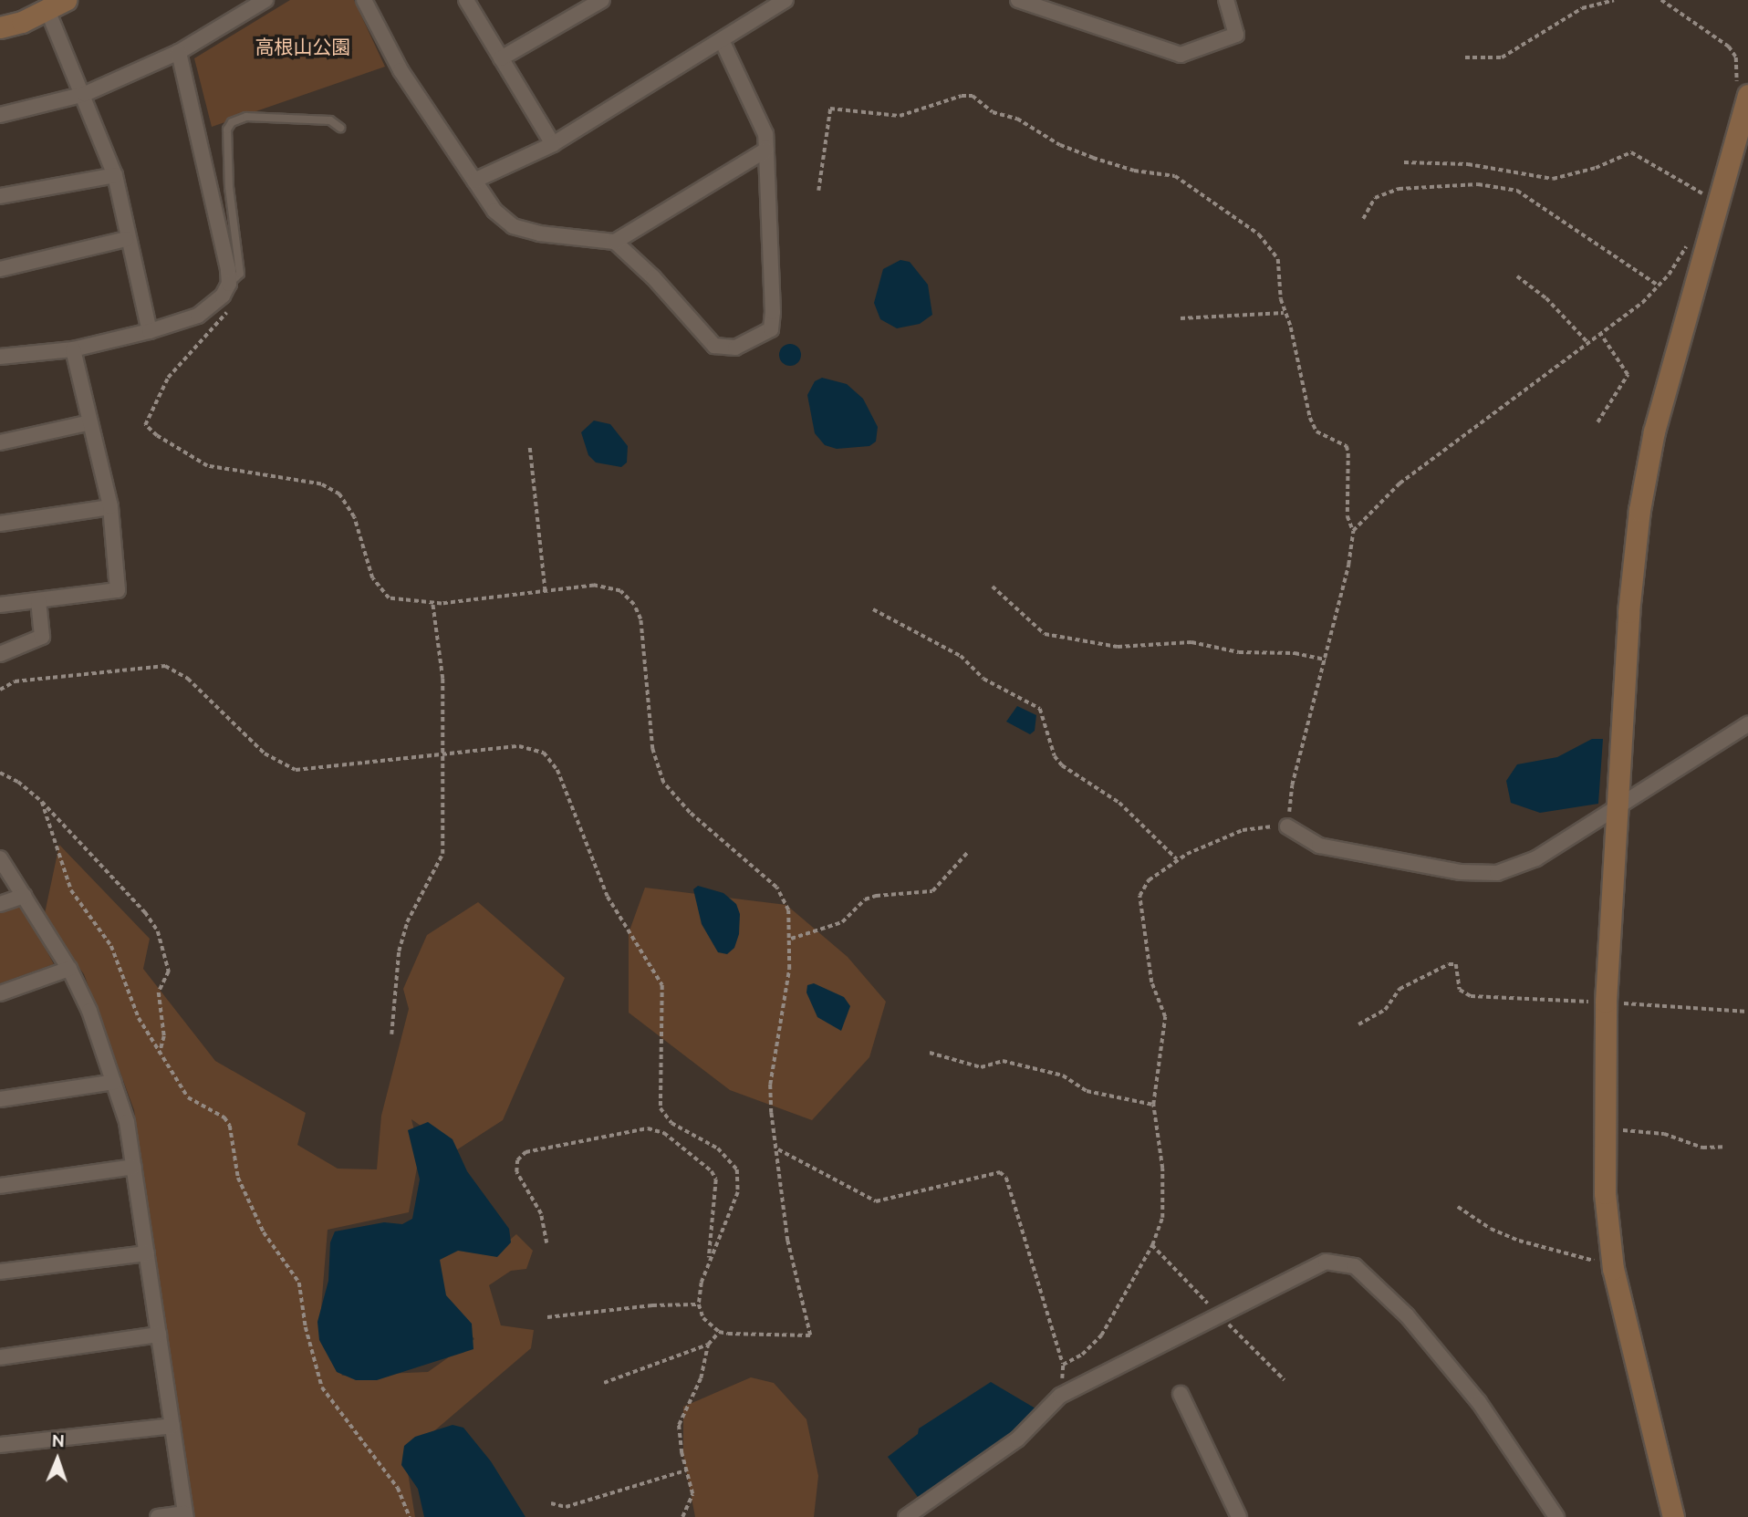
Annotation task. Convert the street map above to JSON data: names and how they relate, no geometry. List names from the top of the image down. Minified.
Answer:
{"parks":["高根山公園"],"north":"top"}
